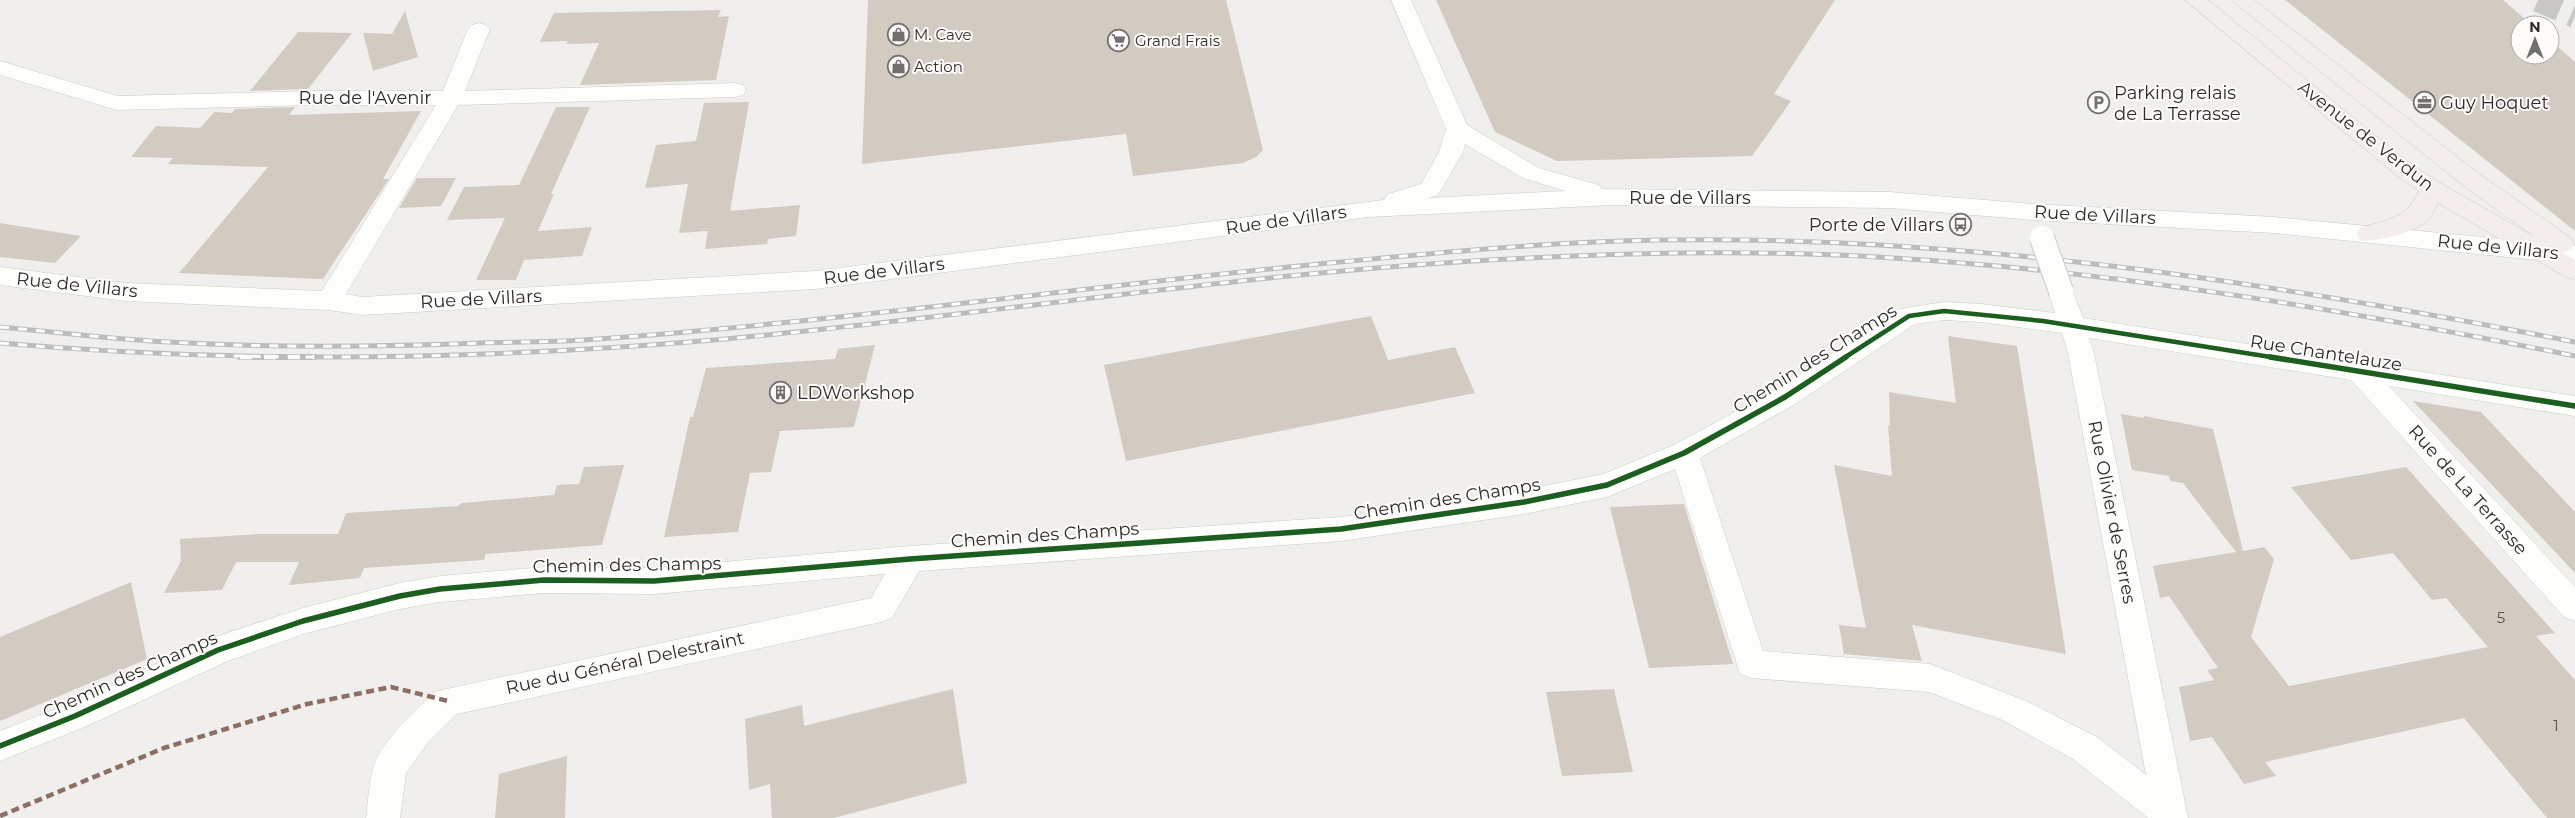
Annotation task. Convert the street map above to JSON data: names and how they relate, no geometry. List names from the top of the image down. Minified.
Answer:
{"streets":{"main road":["Avenue de Verdun"],"street":["Rue de l'Avenir","Rue de Villars","Rue Chantelauze","Chemin des Champs","Rue de La Terrasse","Rue Olivier de Serres","Rue du Général Delestraint"]},"crossings":[["Avenue de Verdun","Rue de Villars"],["Rue de Villars","Rue Olivier de Serres"],["Rue Chantelauze","Chemin des Champs"],["Rue Chantelauze","Rue de La Terrasse"],["Rue Chantelauze","Rue Olivier de Serres"],["Chemin des Champs","Rue Olivier de Serres"],["Chemin des Champs","Rue du Général Delestraint"]],"places":{"shop":["M. Cave","Action"],"supermarket":["Grand Frais"],"parking":["Parking relais de La Terrasse"],"office":["Guy Hoquet"],"bus stop":["Porte de Villars"],"building":["LDWorkshop"]},"house_numbers":["5","1"],"north":"top"}
